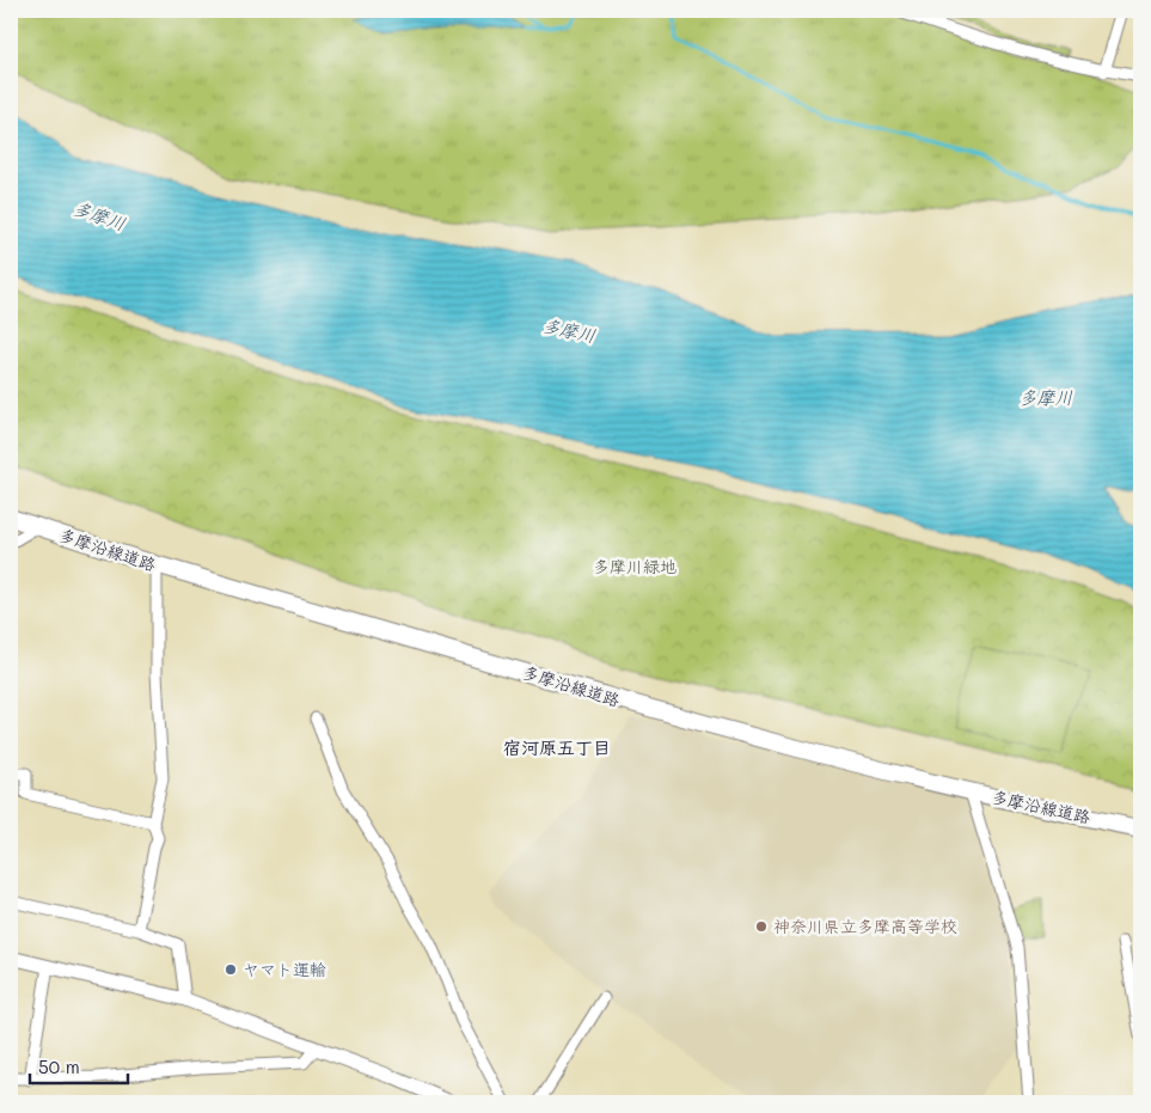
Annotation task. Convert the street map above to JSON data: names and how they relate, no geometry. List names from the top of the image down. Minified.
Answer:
{"streets":{"main road":["多摩沿線道路"]},"districts":["宿河原五丁目"],"water":["多摩川"],"parks":["多摩川緑地"],"places":["神奈川県立多摩高等学校","ヤマト運輸"],"scale_bar":"50 m"}
